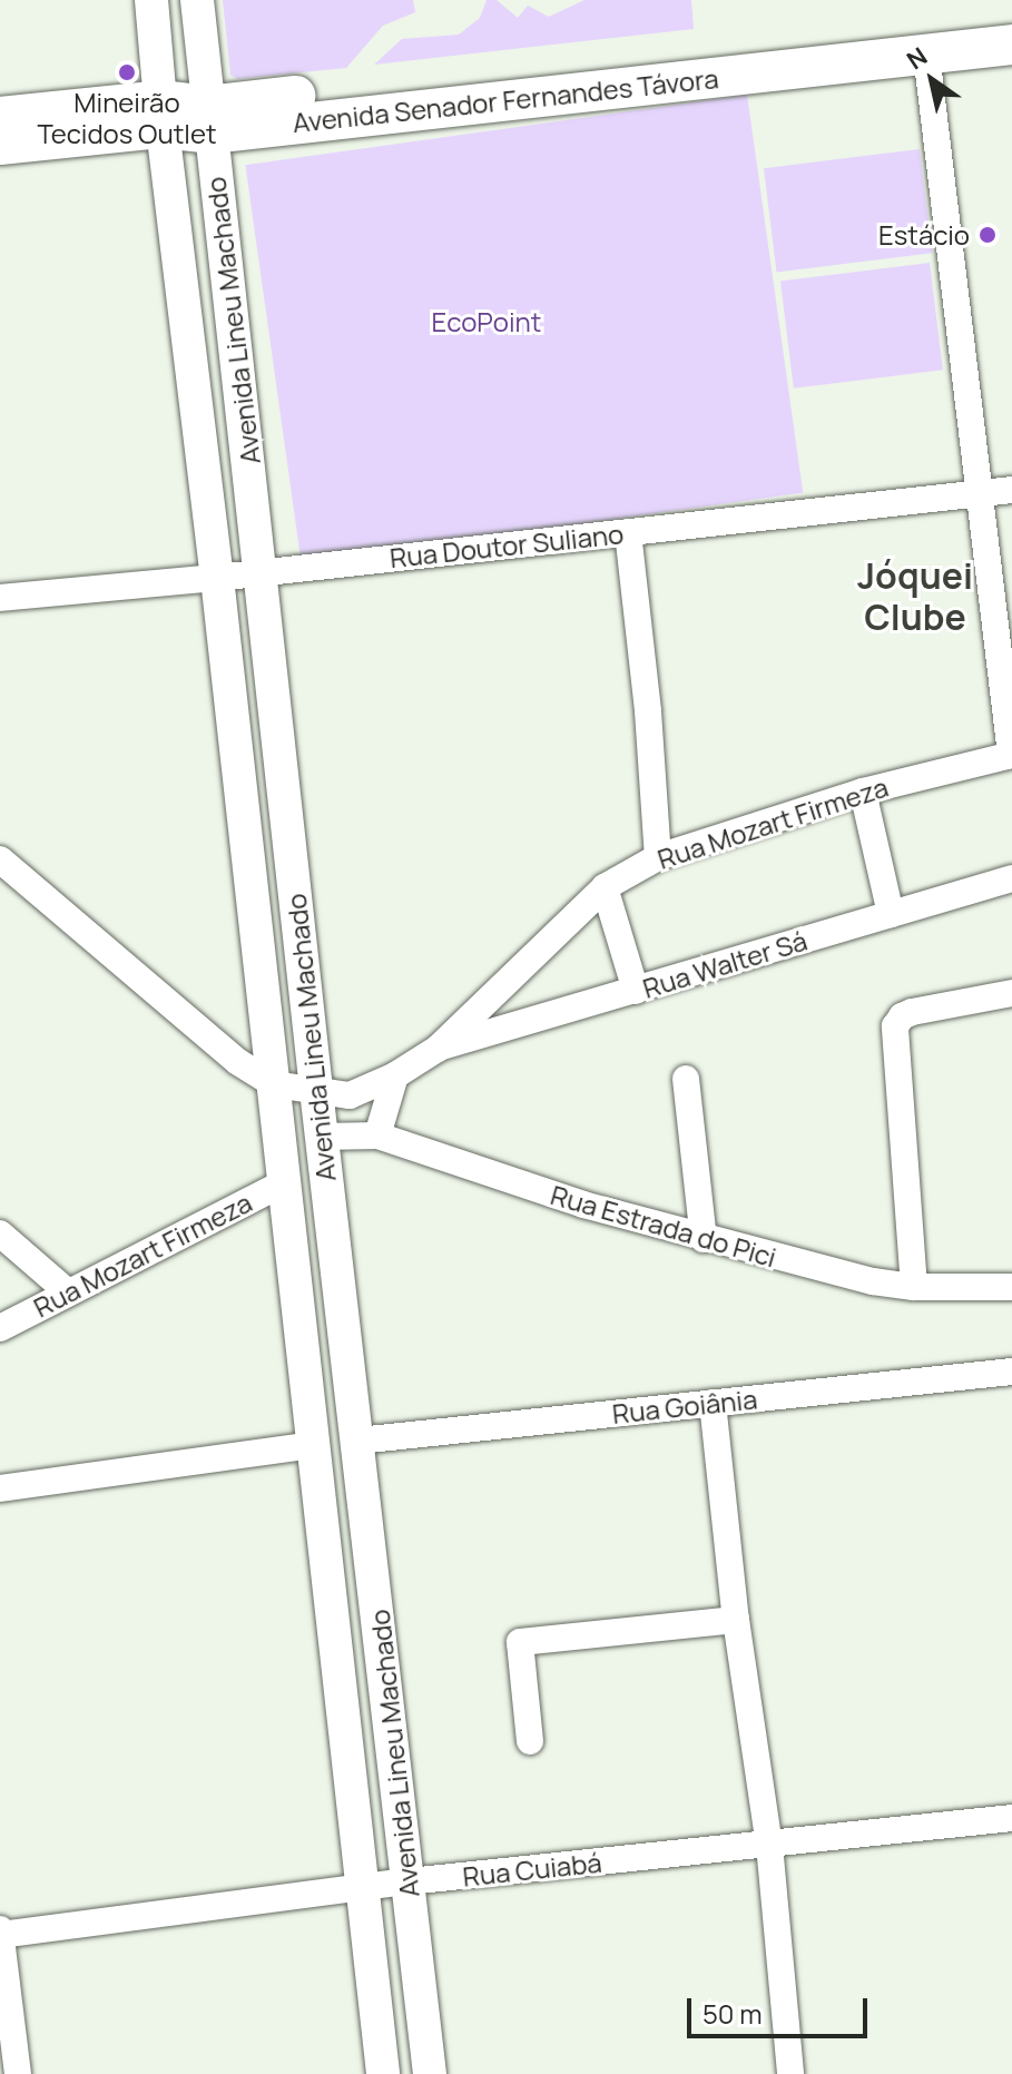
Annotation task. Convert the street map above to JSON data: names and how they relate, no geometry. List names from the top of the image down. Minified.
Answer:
{"streets":{"main road":["Avenida Senador Fernandes Távora"],"street":["Avenida Lineu Machado","Rua Doutor Suliano","Rua Mozart Firmeza","Rua Walter Sá","Rua Estrada do Pici","Rua Goiânia","Rua Cuiabá"]},"crossings":[["Avenida Senador Fernandes Távora","Avenida Lineu Machado"],["Avenida Lineu Machado","Rua Doutor Suliano"],["Avenida Lineu Machado","Rua Mozart Firmeza"],["Avenida Lineu Machado","Rua Estrada do Pici"],["Avenida Lineu Machado","Rua Goiânia"],["Avenida Lineu Machado","Rua Cuiabá"],["Rua Mozart Firmeza","Rua Walter Sá"]],"districts":["Jóquei Clube"],"parks":["EcoPoint"],"places":["Mineirão Tecidos Outlet","Estácio"],"scale_bar":"50 m","north":"top left"}
